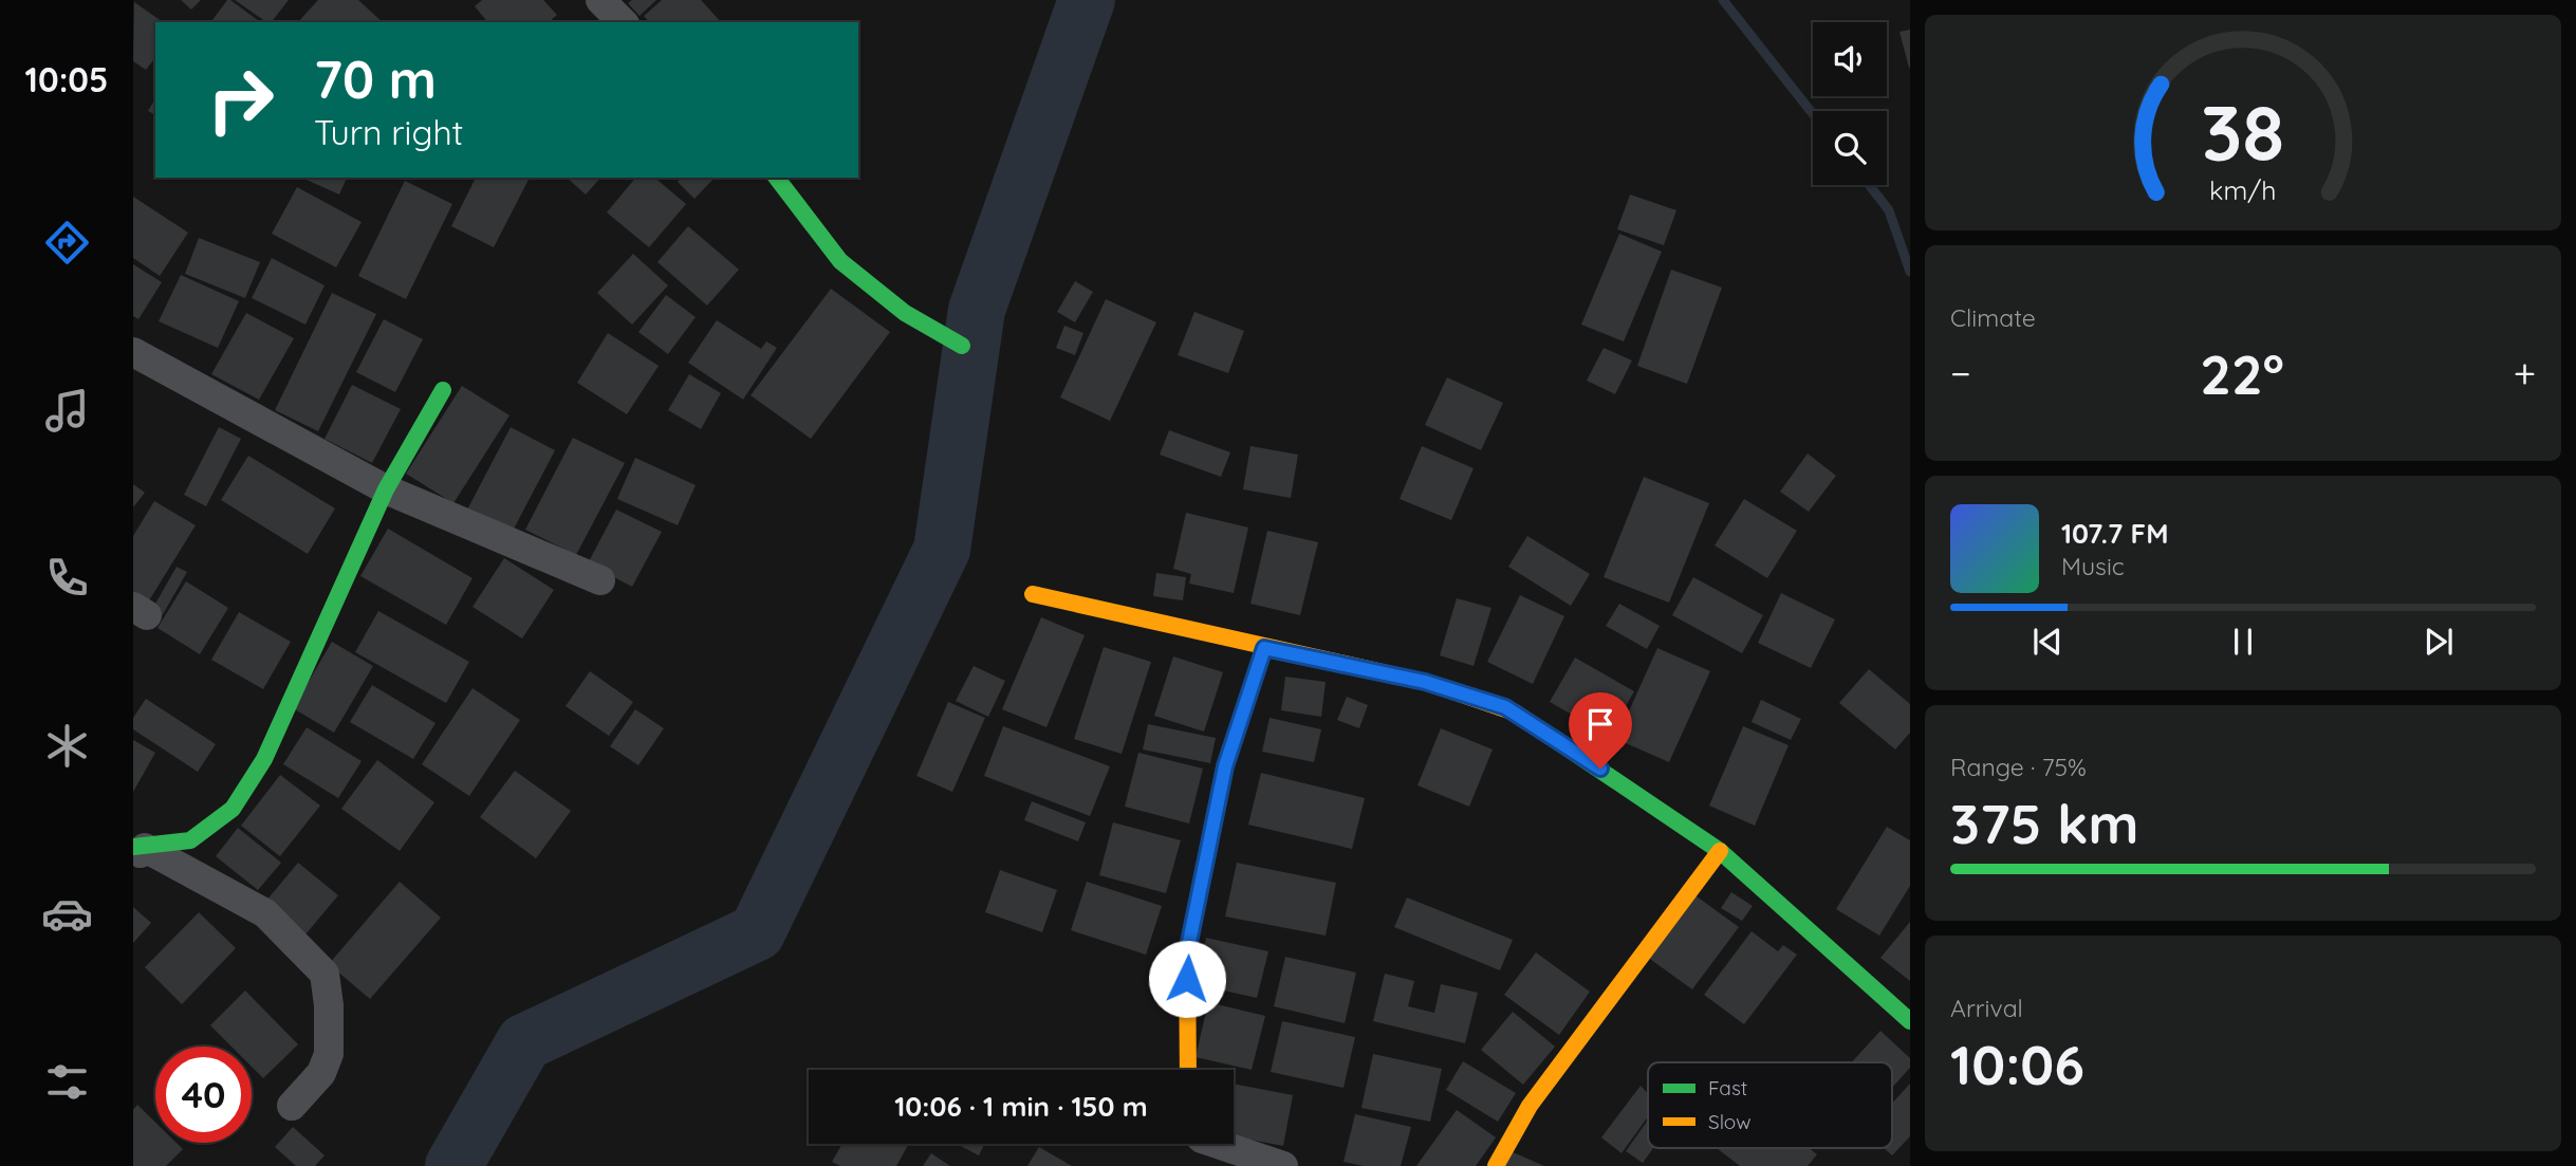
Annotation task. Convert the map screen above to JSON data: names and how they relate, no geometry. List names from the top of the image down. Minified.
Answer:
{"legend":["Fast","Slow"],"page":{"tabs":"10:05","turn":["70 m","Turn right"],"tile":["Climate",["Range · 75%","375 km"],["Arrival","10:06"]],"heat":["−","22°","+"],"song":["107.7 FM","Music"],"limit":"40","trip":"10:06 · 1 min · 150 m","gauge":["38","km/h"]}}
